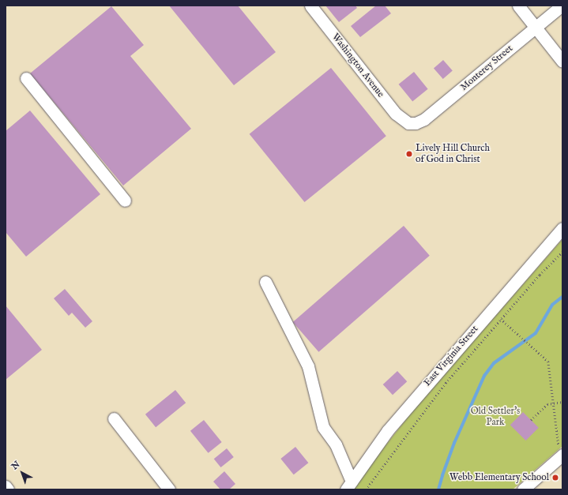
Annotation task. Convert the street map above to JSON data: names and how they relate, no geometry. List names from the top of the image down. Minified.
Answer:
{"streets":{"street":["Washington Avenue","Monterey Street","East Virginia Street"]},"crossings":[["Washington Avenue","Monterey Street"]],"parks":["Old Settler's Park"],"places":["Lively Hill Church of God in Christ","Webb Elementary School"],"north":"top left"}
